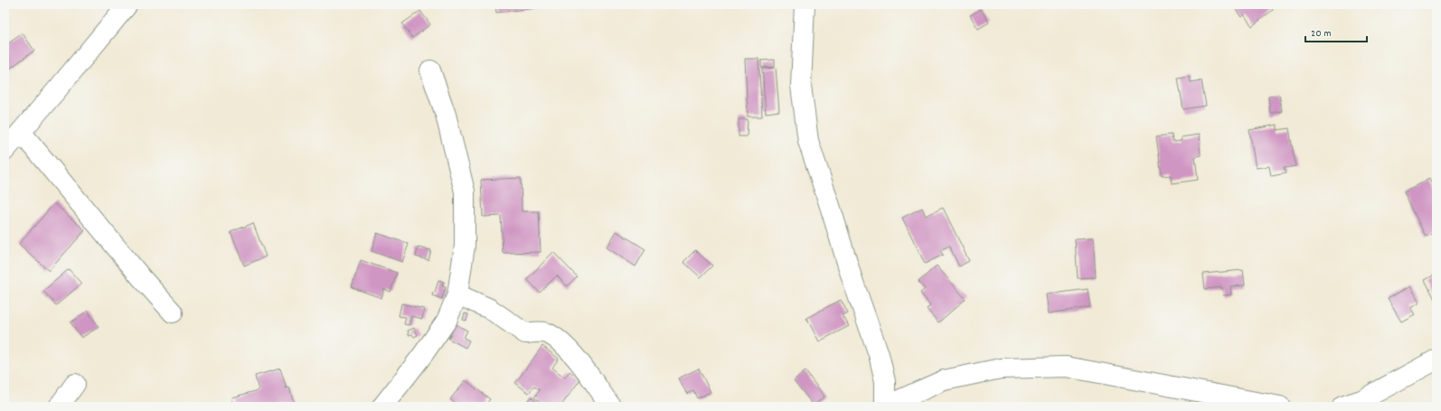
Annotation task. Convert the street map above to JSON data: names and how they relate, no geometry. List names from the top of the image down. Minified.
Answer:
{"scale_bar":"20 m"}
